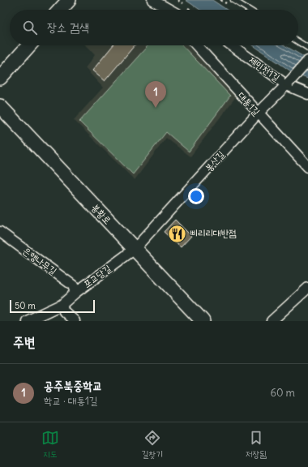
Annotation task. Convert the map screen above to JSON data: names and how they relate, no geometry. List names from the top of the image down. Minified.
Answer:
{"streets":{"main road":["봉황로"],"street":["제민천1길","대통1길","봉산길","은행나무길","포교당길"]},"crossings":[["제민천1길","봉산길"],["대통1길","봉산길"],["봉산길","봉황로"],["봉산길","포교당길"],["봉황로","포교당길"],["은행나무길","포교당길"]],"places":{"restaurant":["삐리리대반점"]},"scale_bar":"50 m","page":{"search":"장소 검색","pins":"1","scale":"50 m","heading":"주변","list":[{"mark":"1","name":"공주북중학교","note":"학교 · 대통1길","value":"60 m"}],"nav":["지도","길찾기","저장됨"]}}
